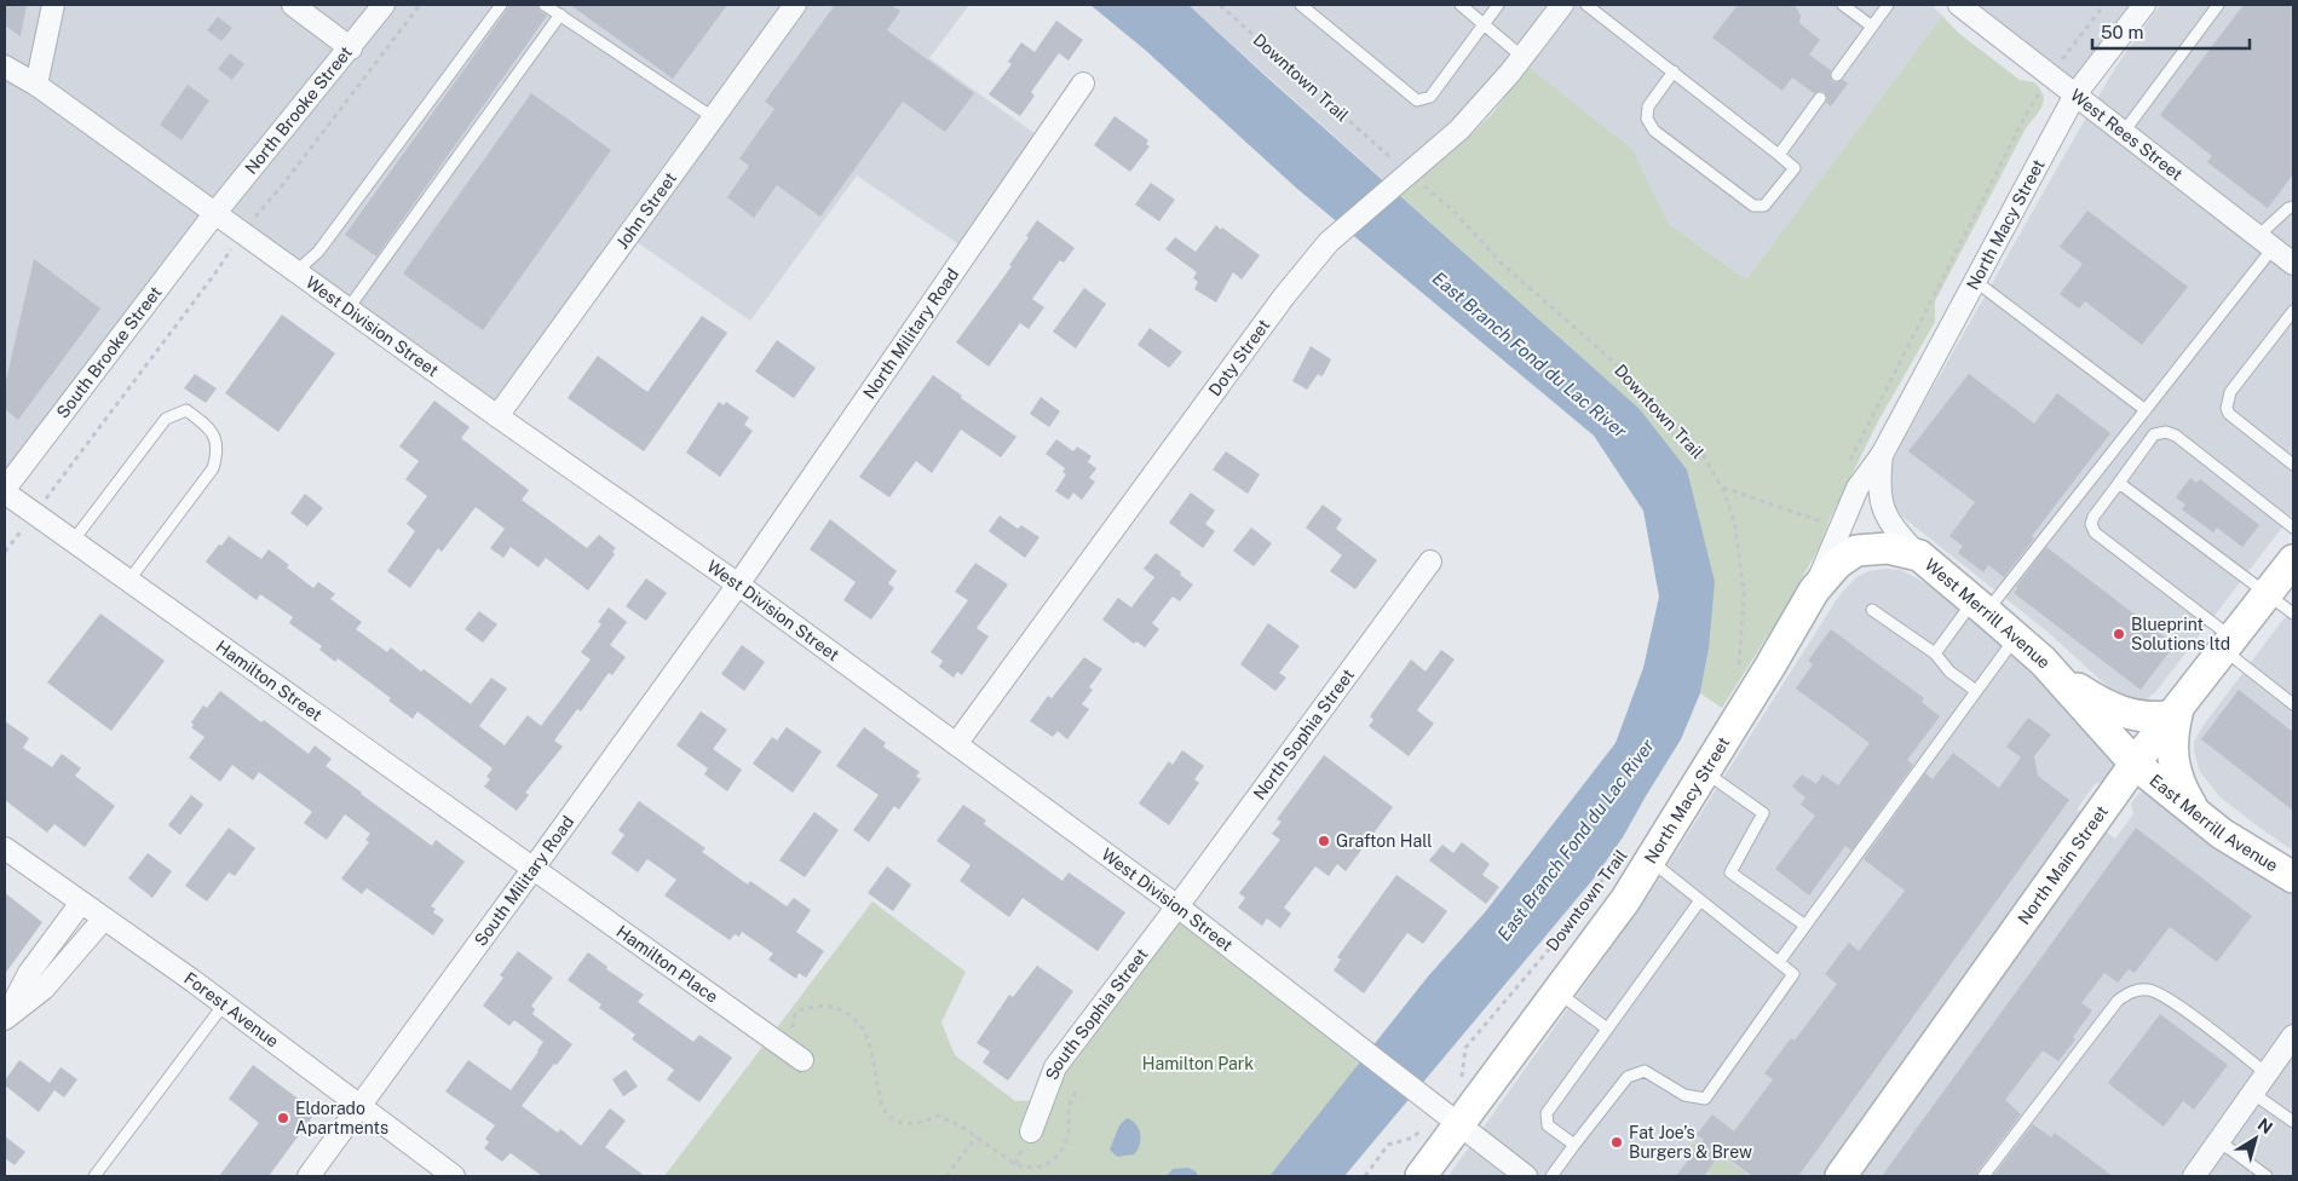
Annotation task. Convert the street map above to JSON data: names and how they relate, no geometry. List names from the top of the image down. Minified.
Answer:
{"streets":{"main road":["North Macy Street","West Merrill Avenue","East Merrill Avenue","North Main Street"],"street":["North Brooke Street","West Rees Street","John Street","West Division Street","North Military Road","South Brooke Street","Doty Street","Hamilton Street","North Sophia Street","South Military Road","Hamilton Place","Forest Avenue","South Sophia Street"],"path":["Downtown Trail"]},"crossings":[["Downtown Trail","North Macy Street"],["Downtown Trail","West Division Street"],["Downtown Trail","Doty Street"],["North Brooke Street","West Division Street"],["North Brooke Street","South Brooke Street"],["West Rees Street","North Macy Street"],["John Street","West Division Street"],["North Macy Street","West Division Street"],["North Macy Street","West Merrill Avenue"],["West Division Street","North Military Road"],["West Division Street","South Brooke Street"],["West Division Street","Doty Street"],["West Division Street","North Sophia Street"],["West Division Street","South Military Road"],["West Division Street","South Sophia Street"],["North Military Road","South Military Road"],["South Brooke Street","Hamilton Street"],["West Merrill Avenue","East Merrill Avenue"],["West Merrill Avenue","North Main Street"],["Hamilton Street","South Military Road"],["Hamilton Street","Hamilton Place"],["North Sophia Street","South Sophia Street"],["East Merrill Avenue","North Main Street"],["South Military Road","Hamilton Place"],["South Military Road","Forest Avenue"]],"water":["East Branch Fond du Lac River"],"parks":["Hamilton Park"],"places":["Blueprint Solutions ltd","Grafton Hall","Eldorado Apartments","Fat Joe’s Burgers & Brew"],"scale_bar":"50 m","north":"top right"}
